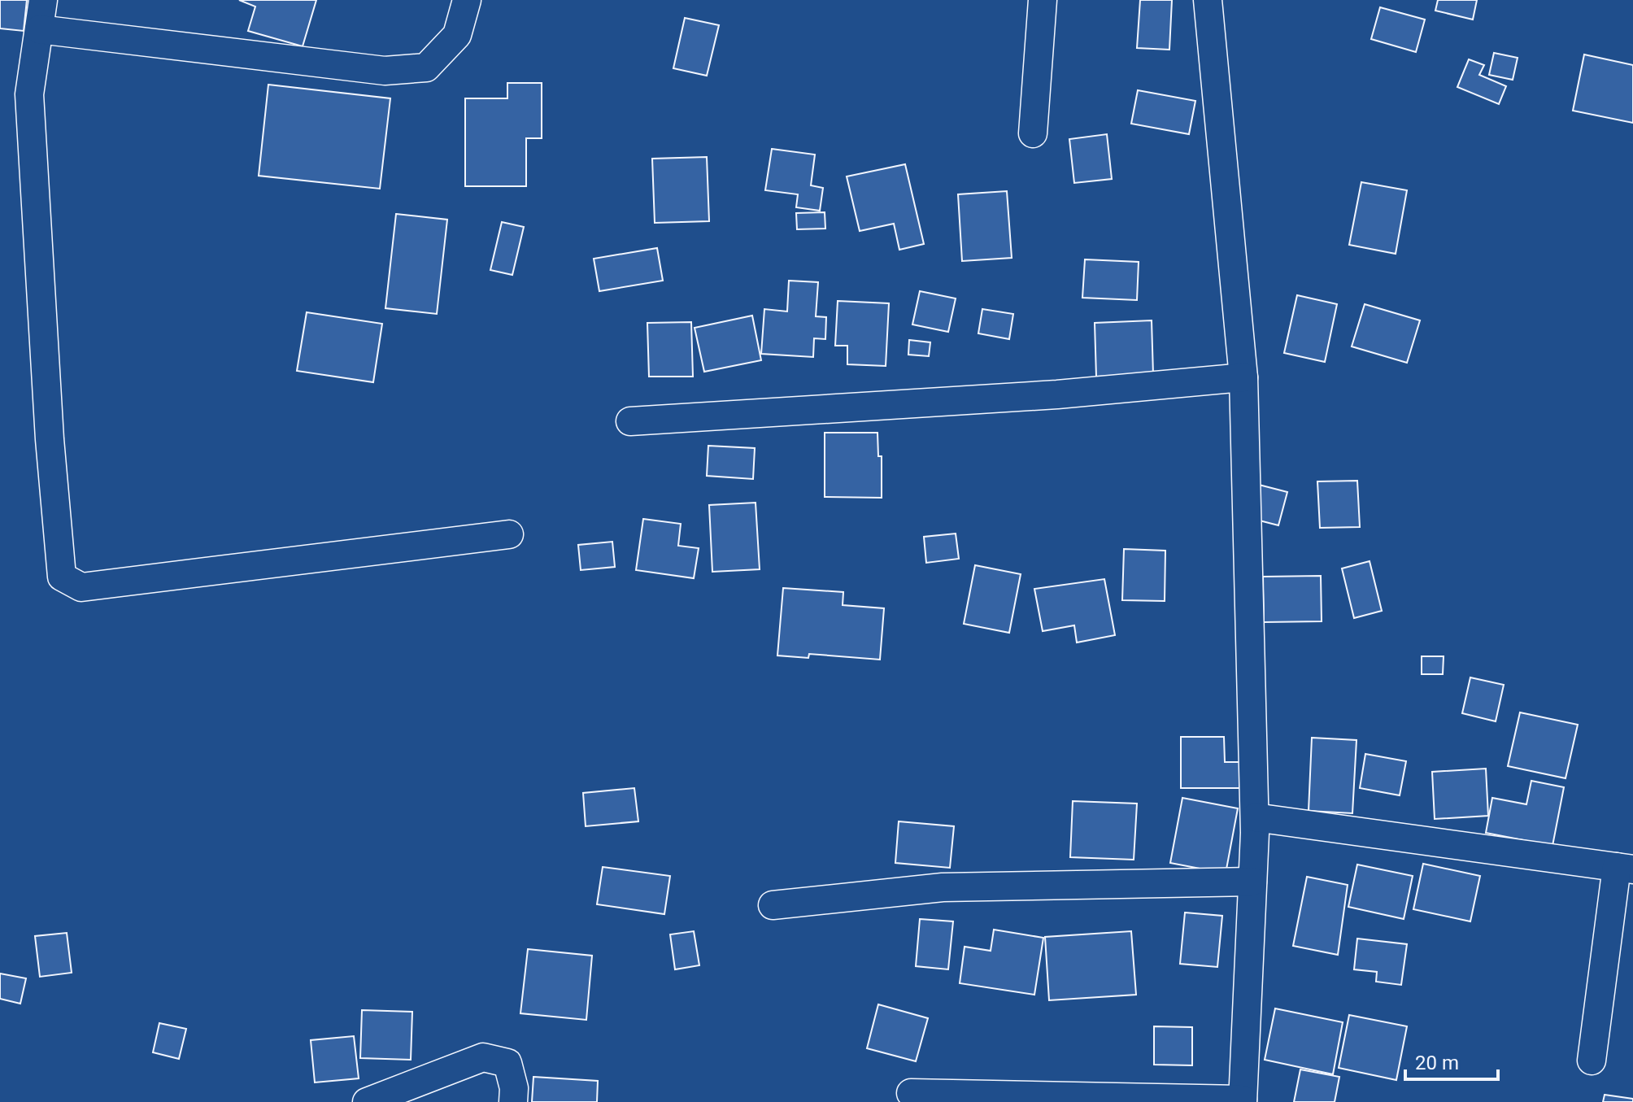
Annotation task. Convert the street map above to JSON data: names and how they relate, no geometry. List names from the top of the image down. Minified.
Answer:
{"scale_bar":"20 m"}
